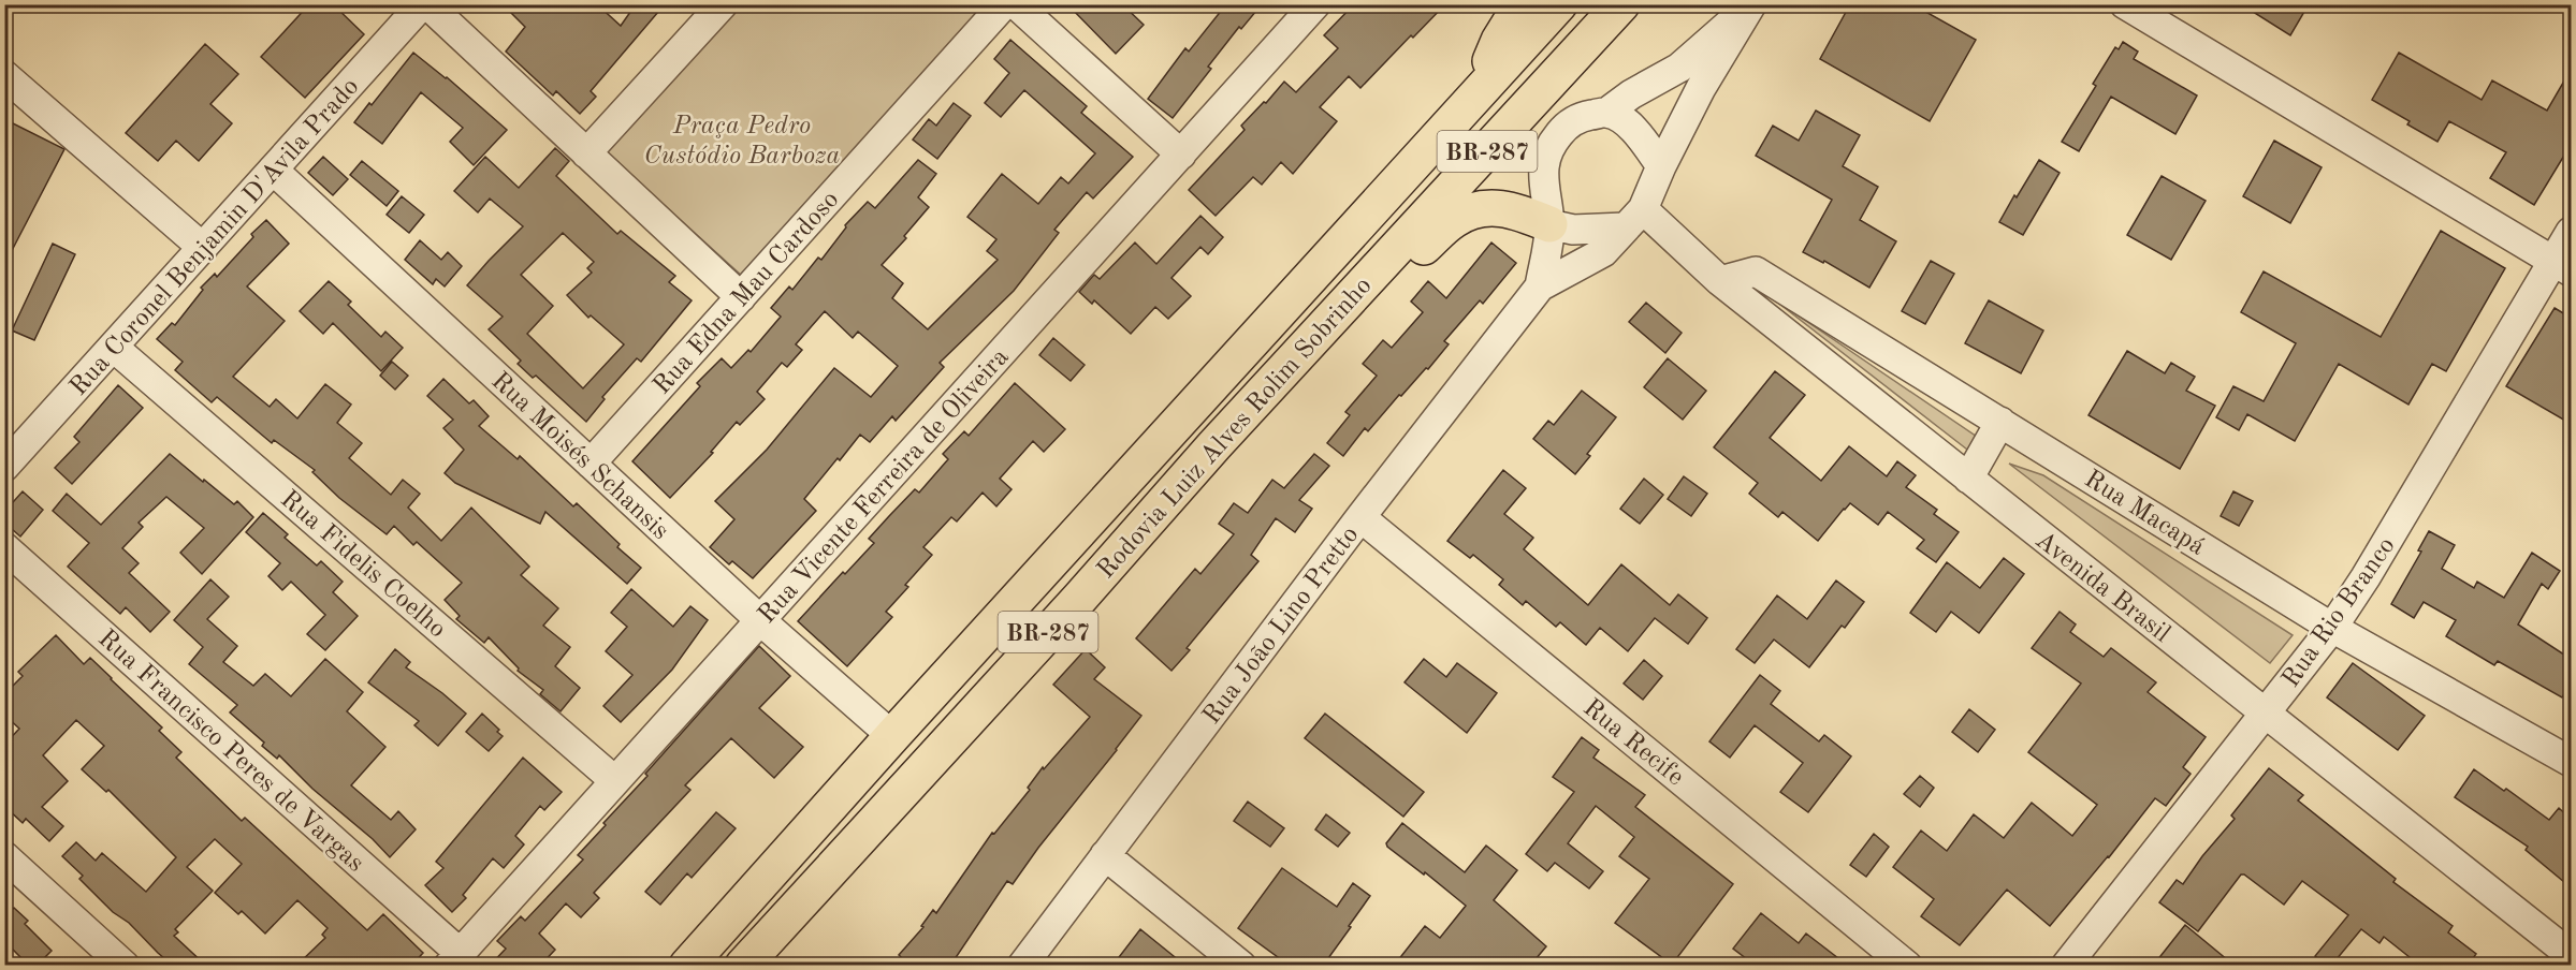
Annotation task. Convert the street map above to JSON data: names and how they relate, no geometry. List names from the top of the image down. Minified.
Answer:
{"streets":{"highway":["BR-287","Rodovia Luiz Alves Rolim Sobrinho"],"street":["Rua Coronel Benjamin D'Avila Prado","Rua Edna Mau Cardoso","Rua Moisés Schansis","Rua Vicente Ferreira de Oliveira","Rua Macapá","Rua Fidelis Coelho","Avenida Brasil","Rua Rio Branco","Rua João Lino Pretto","Rua Recife","Rua Francisco Peres de Vargas"]},"crossings":[["BR-287","Rodovia Luiz Alves Rolim Sobrinho"],["Rua Coronel Benjamin D'Avila Prado","Rua Moisés Schansis"],["Rua Coronel Benjamin D'Avila Prado","Rua Fidelis Coelho"],["Rua Edna Mau Cardoso","Rua Moisés Schansis"],["Rodovia Luiz Alves Rolim Sobrinho","Rua Moisés Schansis"],["Rua Moisés Schansis","Rua Vicente Ferreira de Oliveira"],["Rua Vicente Ferreira de Oliveira","Rua Fidelis Coelho"],["Rua Vicente Ferreira de Oliveira","Rua Francisco Peres de Vargas"],["Rua Macapá","Avenida Brasil"],["Rua Macapá","Rua Rio Branco"],["Avenida Brasil","Rua Rio Branco"],["Avenida Brasil","Rua João Lino Pretto"],["Rua João Lino Pretto","Rua Recife"]],"parks":["Praça Pedro Custódio Barboza"]}
